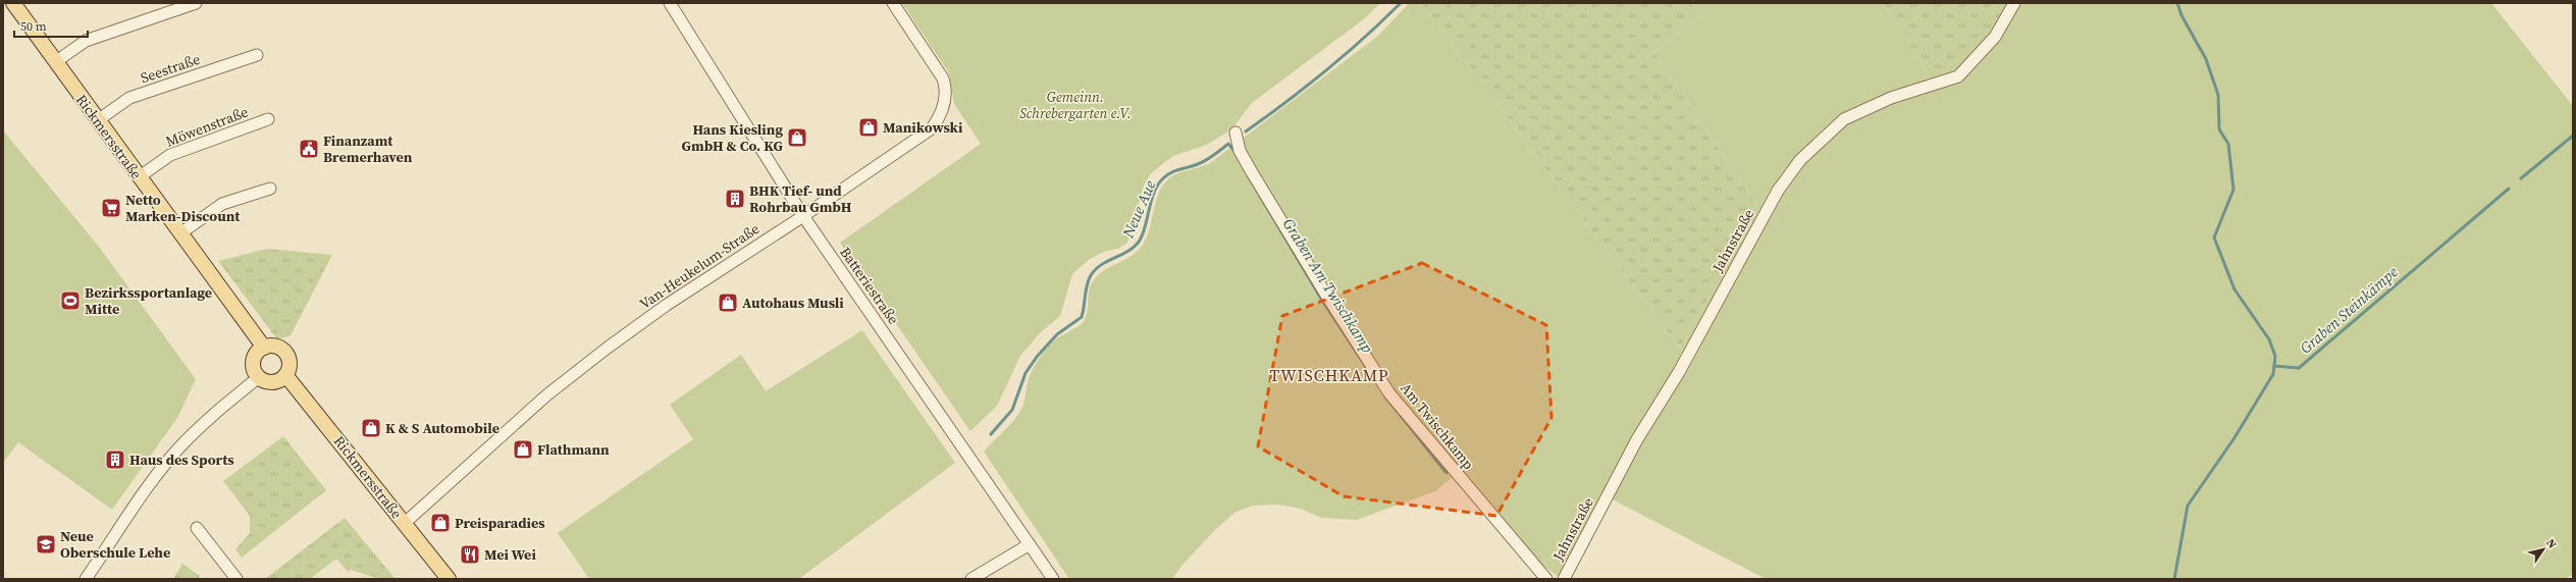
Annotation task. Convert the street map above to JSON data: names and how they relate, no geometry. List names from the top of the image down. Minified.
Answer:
{"streets":{"main road":["Rickmersstraße"],"street":["Seestraße","Möwenstraße","Jahnstraße","Van-Heukelum-Straße","Batteriestraße","Am Twischkamp"]},"crossings":[["Seestraße","Rickmersstraße"],["Möwenstraße","Rickmersstraße"],["Rickmersstraße","Van-Heukelum-Straße"],["Van-Heukelum-Straße","Batteriestraße"]],"districts":["TWISCHKAMP"],"water":["Neue Aue","Graben Am Twischkamp","Graben Steinkämpe"],"parks":["Gemeinn. Schrebergarten e.V."],"places":{"shop":["Manikowski","Hans Kiesling GmbH & Co. KG","Autohaus Musli","K & S Automobile","Flathmann","Preisparadies"],"public building":["Finanzamt Bremerhaven"],"building":["BHK Tief- und Rohrbau GmbH","Haus des Sports"],"supermarket":["Netto Marken-Discount"],"sports":["Bezirkssportanlage Mitte"],"school or university":["Neue Oberschule Lehe"],"restaurant":["Mei Wei"]},"scale_bar":"50 m","north":"top right"}
